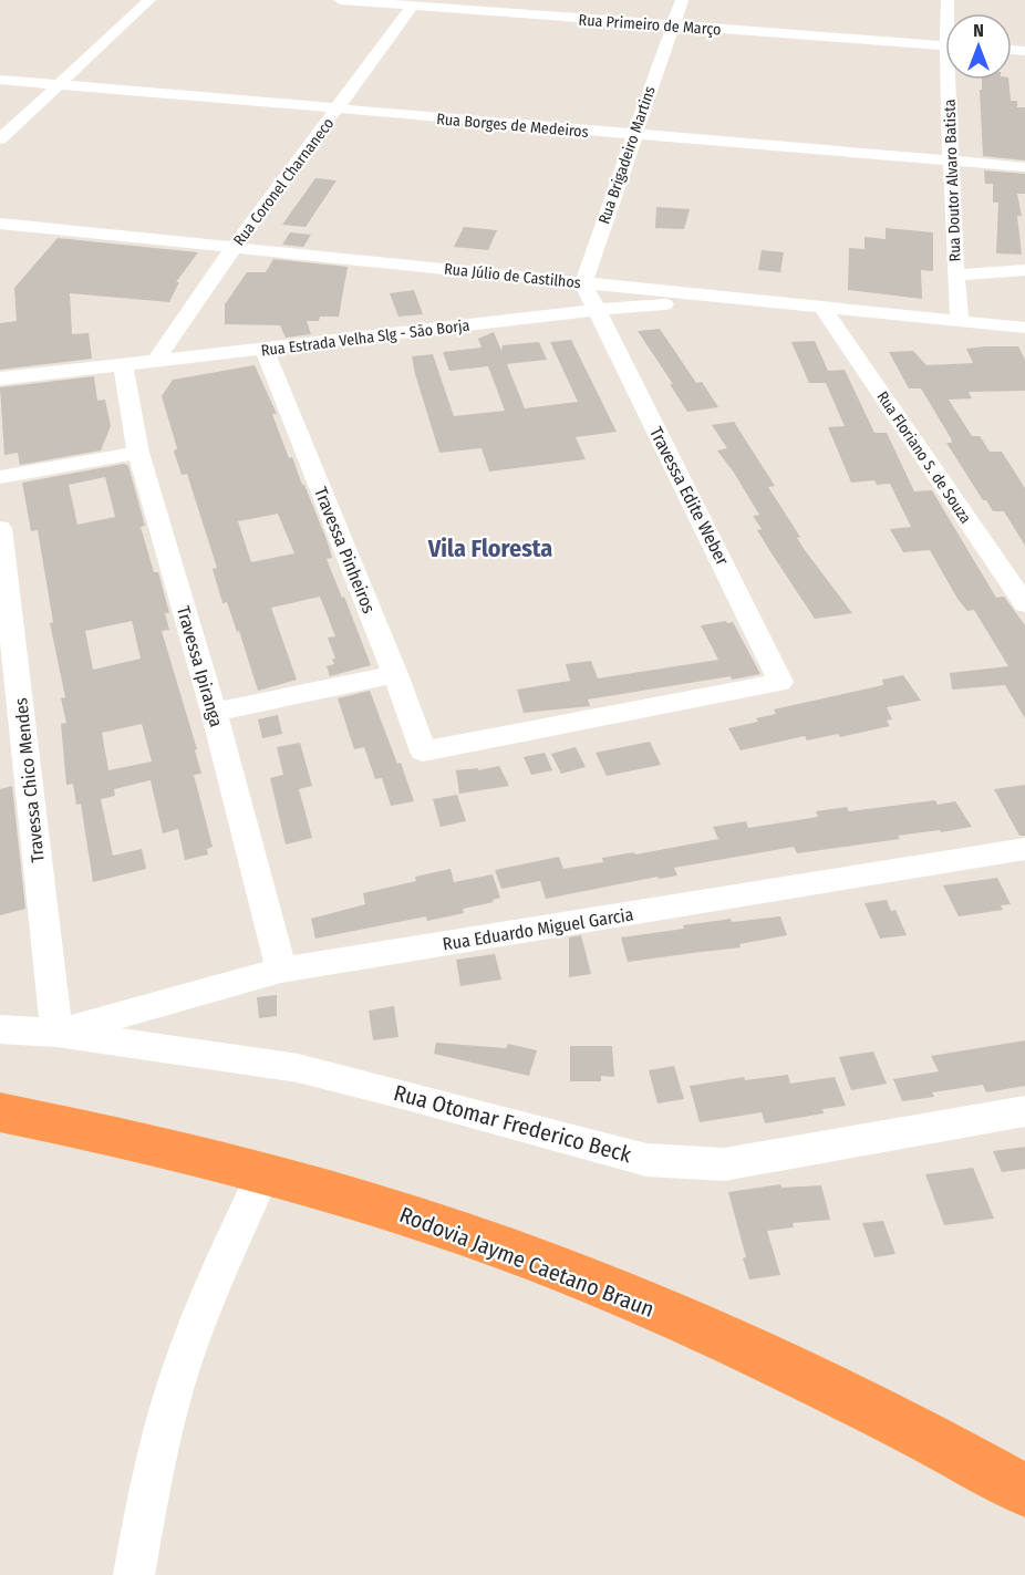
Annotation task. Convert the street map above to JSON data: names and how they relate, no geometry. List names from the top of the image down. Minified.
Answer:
{"streets":{"highway":["Rodovia Jayme Caetano Braun"],"street":["Rua Primeiro de Março","Rua Borges de Medeiros","Rua Brigadeiro Martins","Rua Doutor Alvaro Batista","Rua Coronel Charnaneco","Rua Júlio de Castilhos","Rua Estrada Velha Slg - São Borja","Rua Floriano S. de Souza","Travessa Edite Weber","Travessa Pinheiros","Travessa Ipiranga","Travessa Chico Mendes","Rua Eduardo Miguel Garcia","Rua Otomar Frederico Beck"]},"crossings":[["Rua Primeiro de Março","Rua Brigadeiro Martins"],["Rua Primeiro de Março","Rua Coronel Charnaneco"],["Rua Borges de Medeiros","Rua Brigadeiro Martins"],["Rua Borges de Medeiros","Rua Doutor Alvaro Batista"],["Rua Borges de Medeiros","Rua Coronel Charnaneco"],["Rua Brigadeiro Martins","Rua Júlio de Castilhos"],["Rua Doutor Alvaro Batista","Rua Júlio de Castilhos"],["Rua Coronel Charnaneco","Rua Júlio de Castilhos"],["Rua Coronel Charnaneco","Rua Estrada Velha Slg - São Borja"],["Rua Júlio de Castilhos","Rua Estrada Velha Slg - São Borja"],["Rua Júlio de Castilhos","Rua Floriano S. de Souza"],["Rua Estrada Velha Slg - São Borja","Travessa Edite Weber"],["Rua Estrada Velha Slg - São Borja","Travessa Pinheiros"],["Rua Estrada Velha Slg - São Borja","Travessa Ipiranga"],["Travessa Edite Weber","Travessa Pinheiros"],["Travessa Ipiranga","Rua Eduardo Miguel Garcia"],["Travessa Chico Mendes","Rua Eduardo Miguel Garcia"],["Travessa Chico Mendes","Rua Otomar Frederico Beck"],["Rua Eduardo Miguel Garcia","Rua Otomar Frederico Beck"]],"districts":["Vila Floresta"],"north":"top"}
